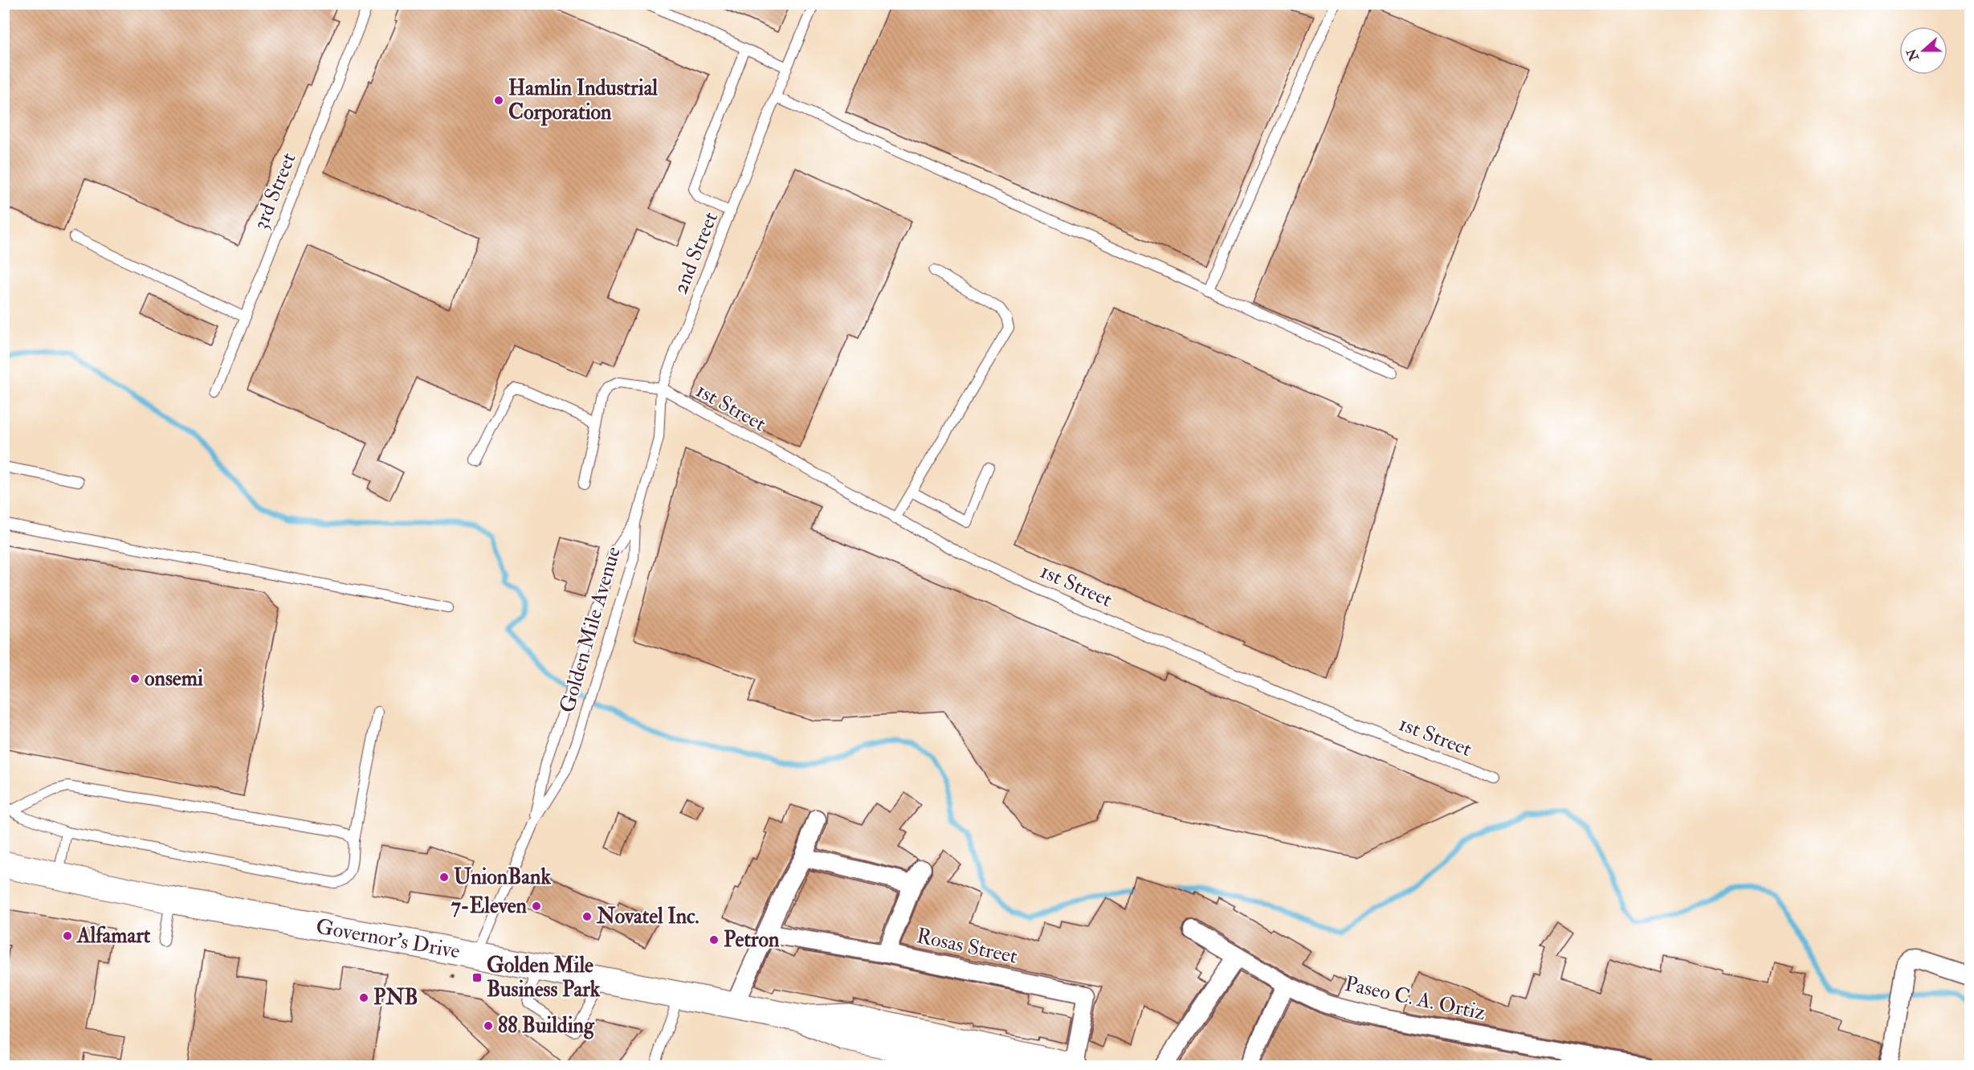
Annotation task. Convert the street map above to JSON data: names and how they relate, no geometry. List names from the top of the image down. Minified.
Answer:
{"streets":{"highway":["Governor's Drive"],"street":["Rosas Street","Paseo C. A. Ortiz"],"lane":["3rd Street","2nd Street","1st Street","Golden Mile Avenue"]},"crossings":[["2nd Street","1st Street"],["2nd Street","Golden Mile Avenue"],["Golden Mile Avenue","Governor's Drive"],["Governor's Drive","Rosas Street"]],"places":{"other":["Hamlin Industrial Corporation","onsemi","UnionBank","7-Eleven","Novatel Inc.","Alfamart","Petron","PNB","88 Building"],"transit":["Golden Mile Business Park"]},"north":"left"}
